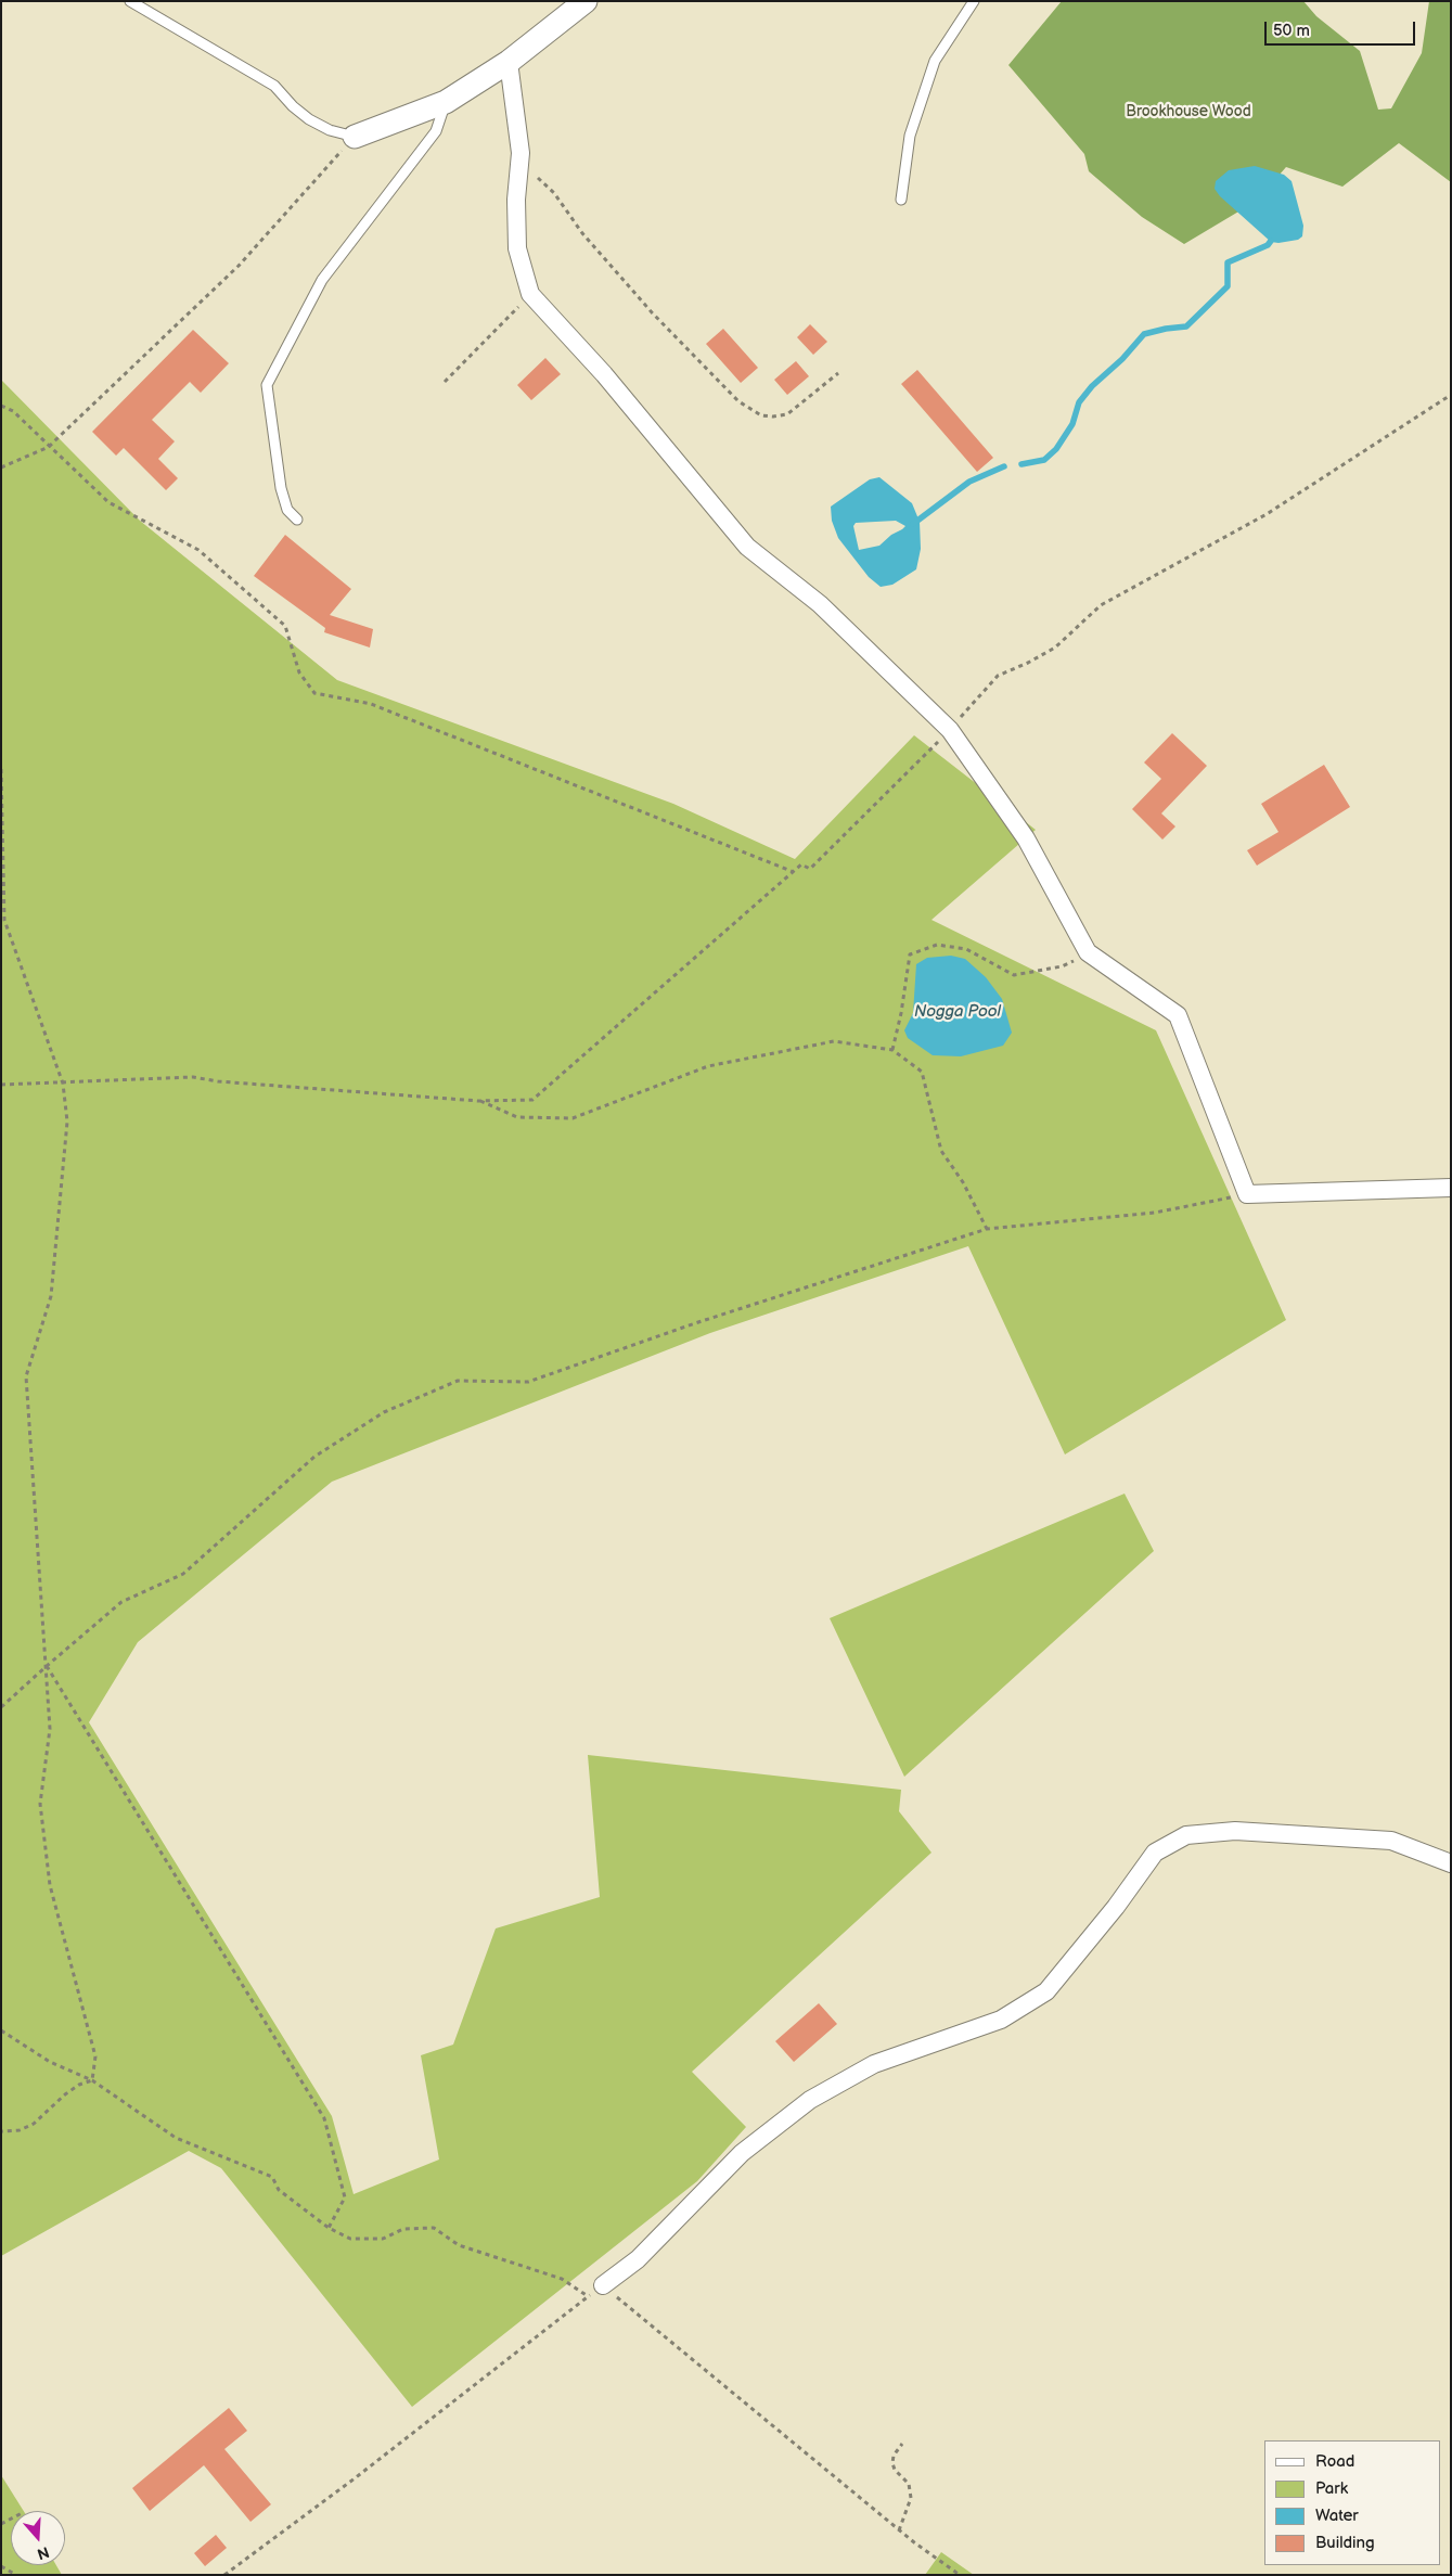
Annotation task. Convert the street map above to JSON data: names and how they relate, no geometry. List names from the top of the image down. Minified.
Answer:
{"water":["Nogga Pool"],"parks":["Brookhouse Wood"],"legend":["Road","Park","Water","Building"],"scale_bar":"50 m","north":"bottom"}
